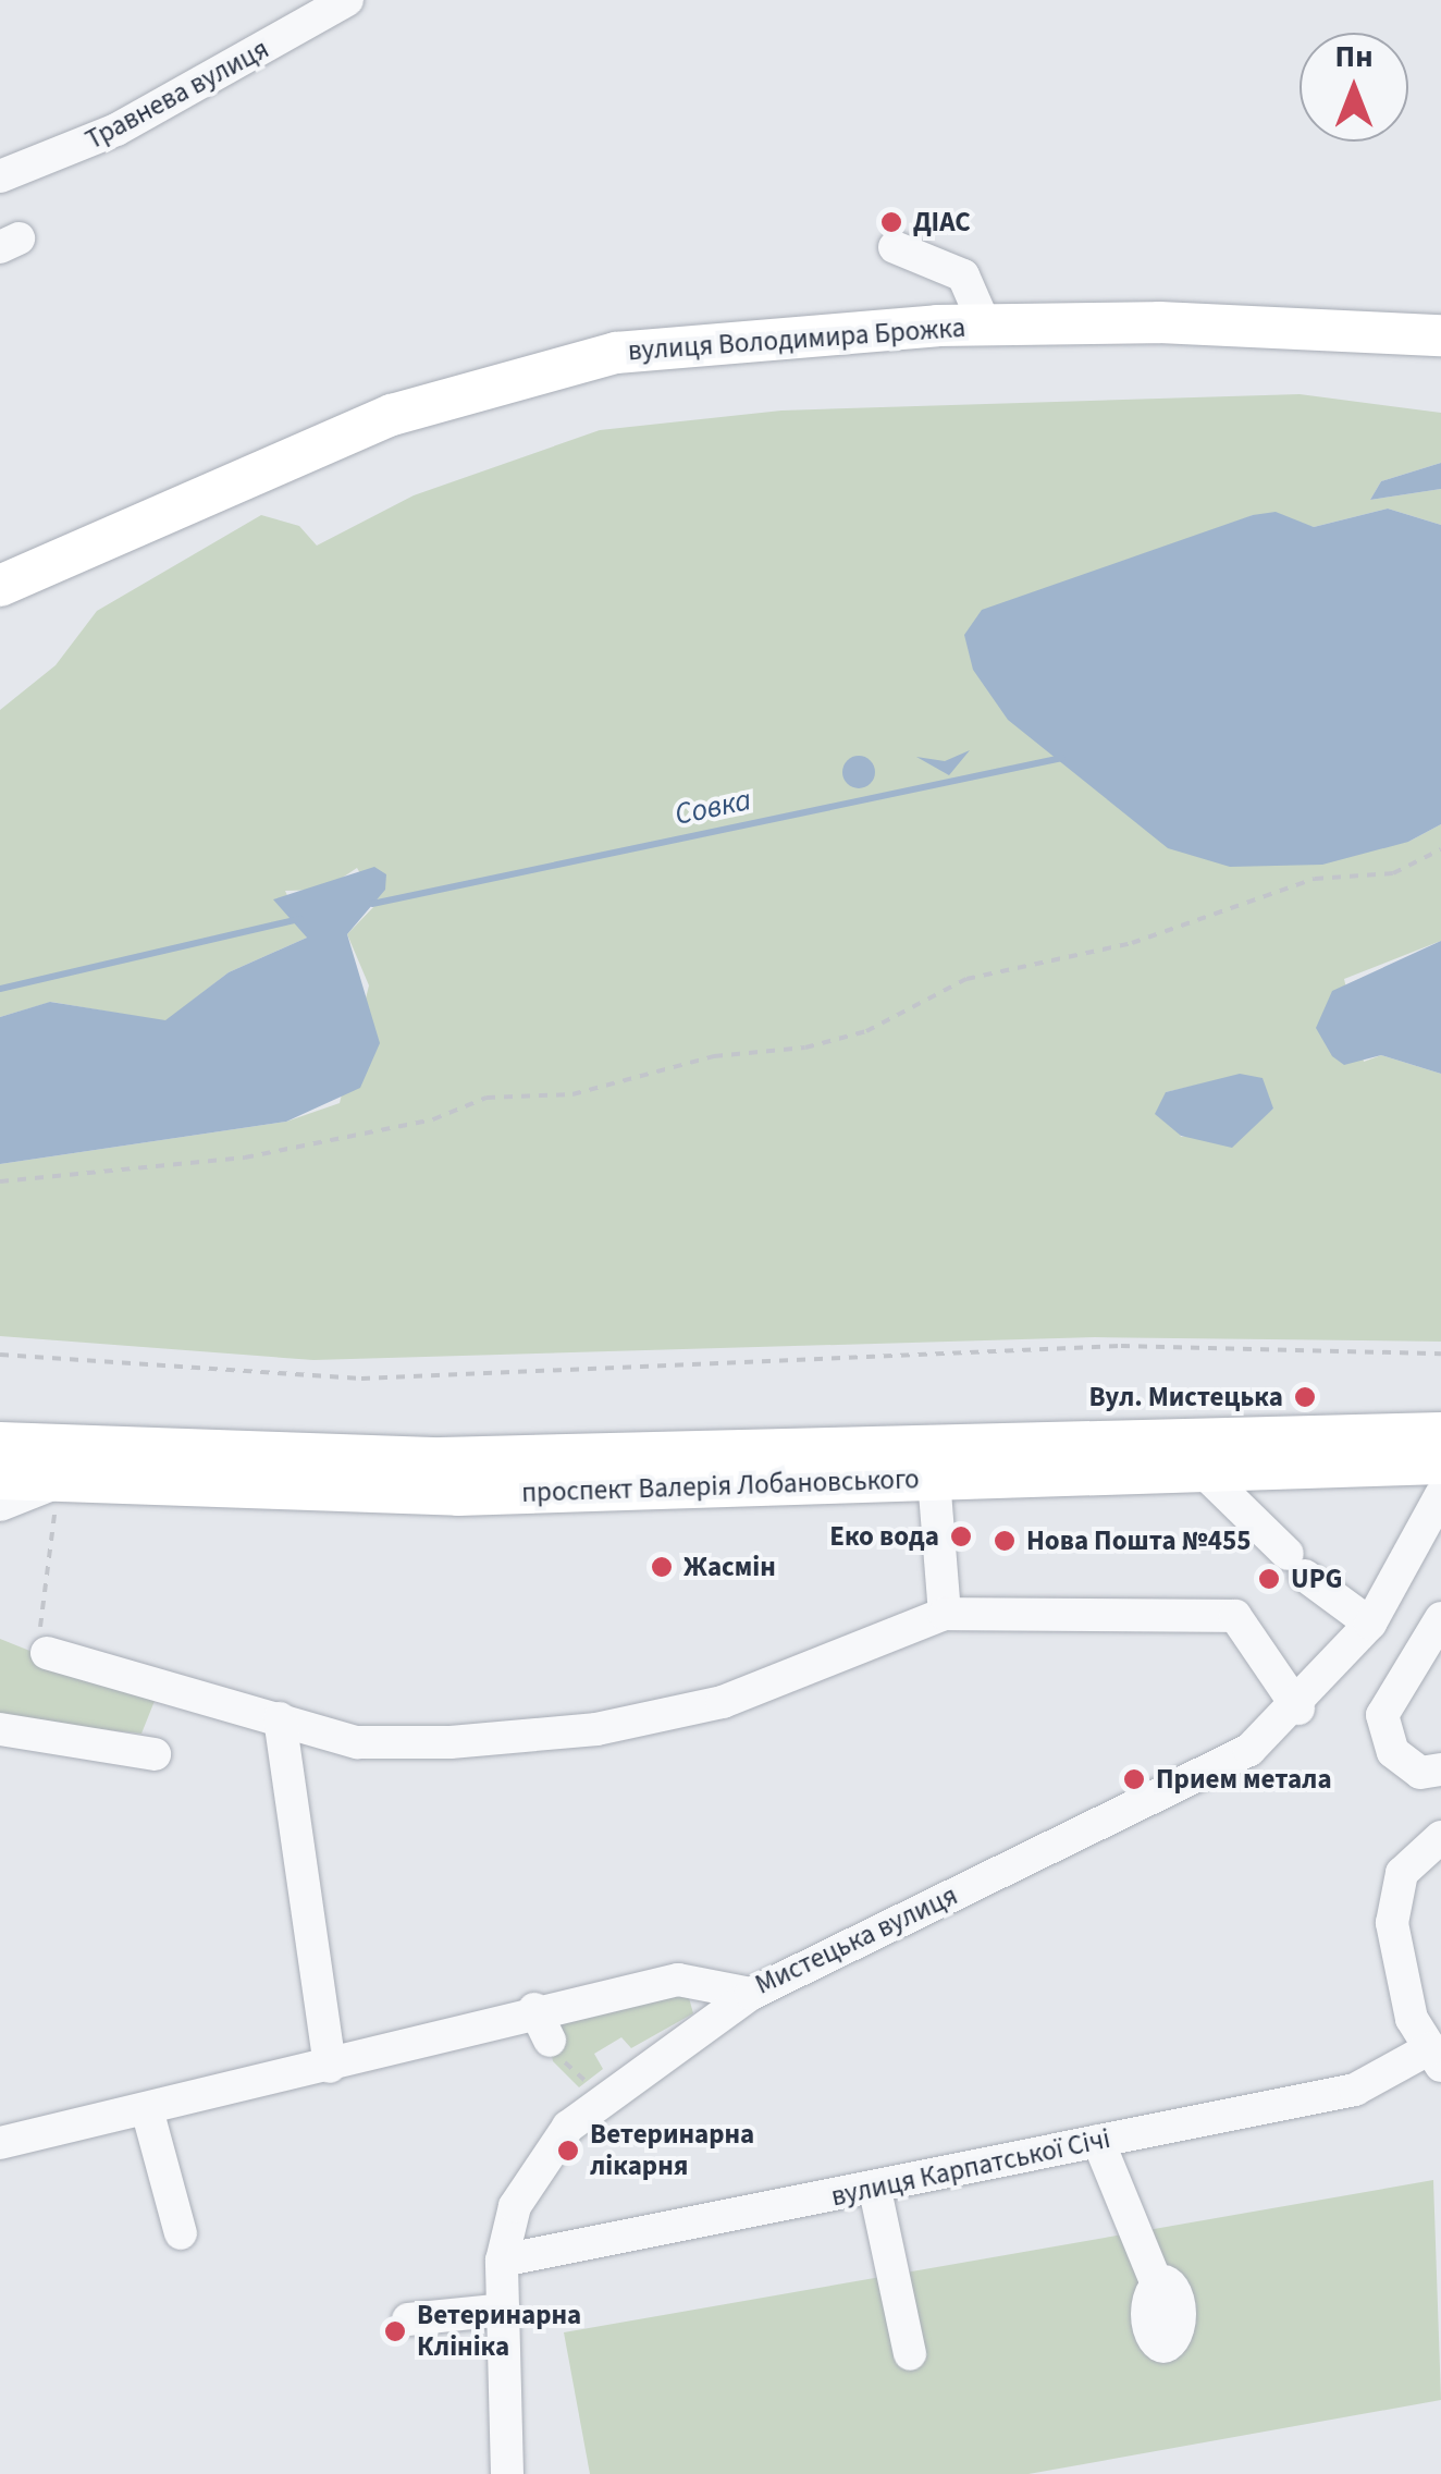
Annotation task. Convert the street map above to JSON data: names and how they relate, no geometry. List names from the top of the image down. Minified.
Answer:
{"streets":{"main road":["вулиця Володимира Брожка","проспект Валерія Лобановського"],"street":["Травнева вулиця","Мистецька вулиця","вулиця Карпатської Січі"]},"water":["Совка"],"places":["ДІАС","Вул. Мистецька","Еко вода","Нова Пошта №455","Жасмін","UPG","Прием метала","Ветеринарна лікарня","Ветеринарна Клініка"],"north":"top"}
